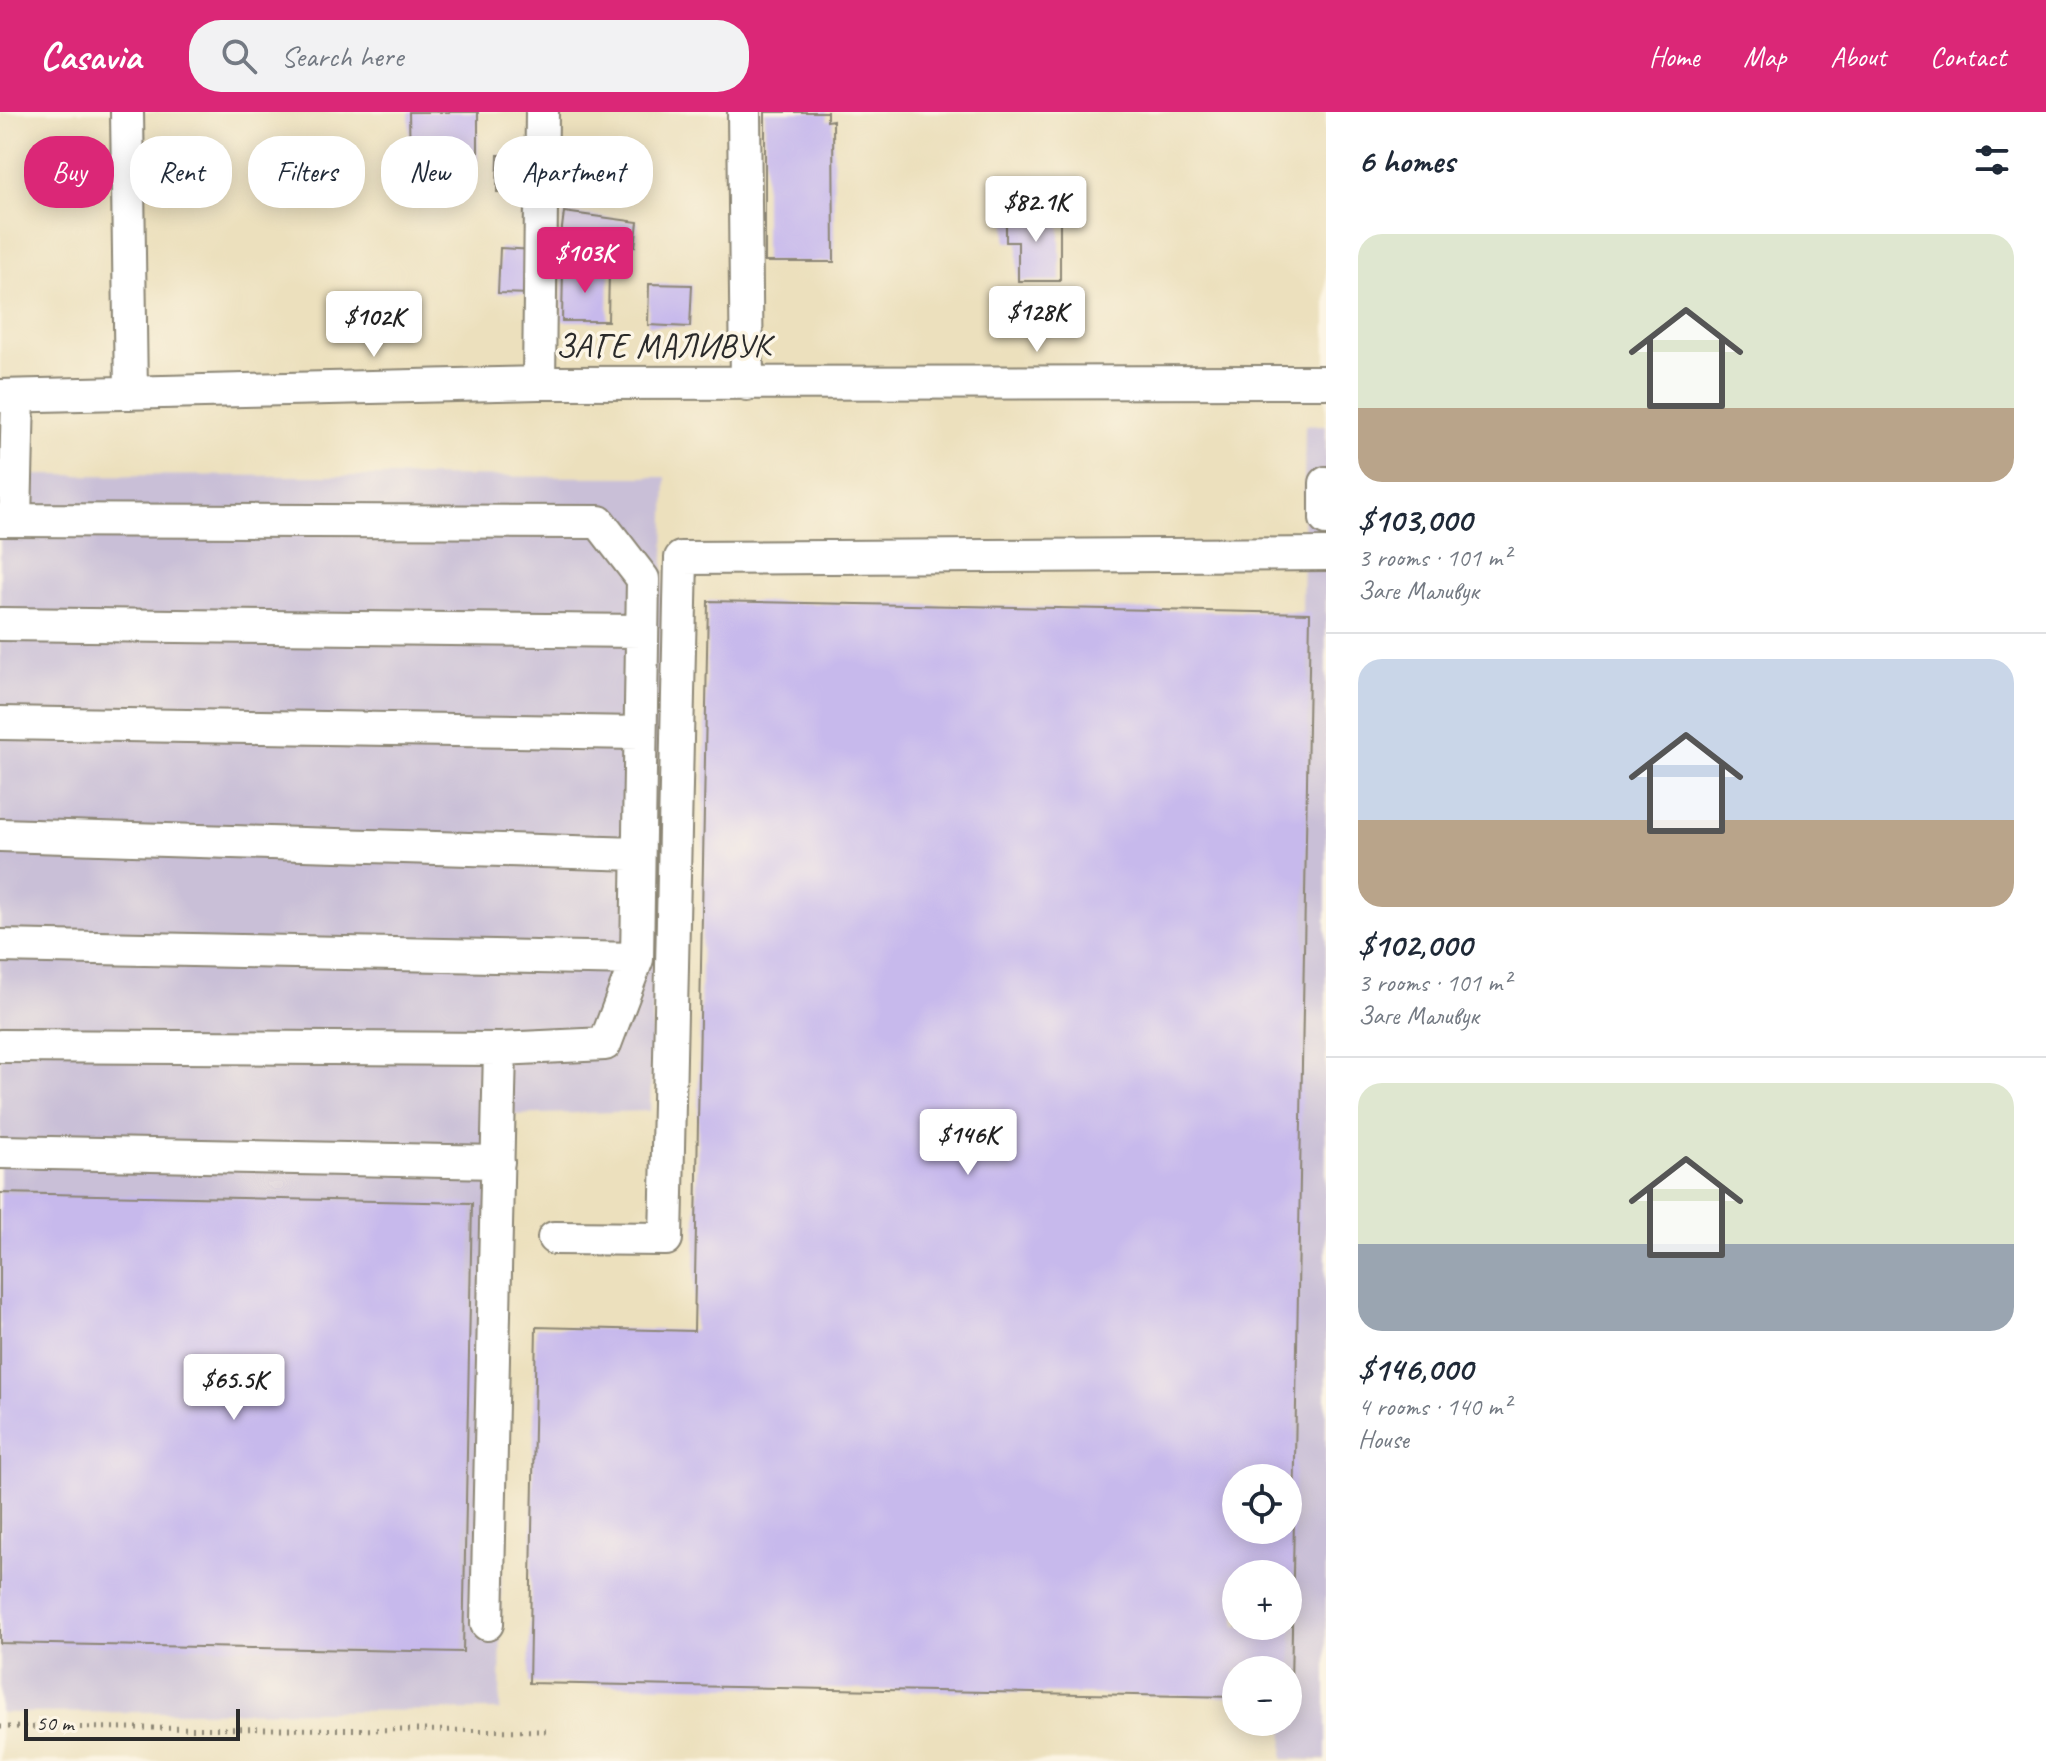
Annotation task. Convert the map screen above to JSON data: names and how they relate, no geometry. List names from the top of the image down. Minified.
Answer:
{"streets":{"street":["ЗАГЕ МАЛИВУК"]},"scale_bar":"50 m","page":{"header":"Casavia","search":"Search here","nav":["Home","Map","About","Contact"],"heading":"6 homes","chip":["Buy","Rent","Filters","New","Apartment"],"price":["$82.1K","$103K","$128K","$102K","$146K","$65.5K"],"list":[{"name":"$103,000","note":"3 rooms · 101 m² · Заге Маливук"},{"name":"$102,000","note":"3 rooms · 101 m² · Заге Маливук"},{"name":"$146,000","note":"4 rooms · 140 m² · House"}],"map_buttons":["+","−"],"scale":"50 m"}}
